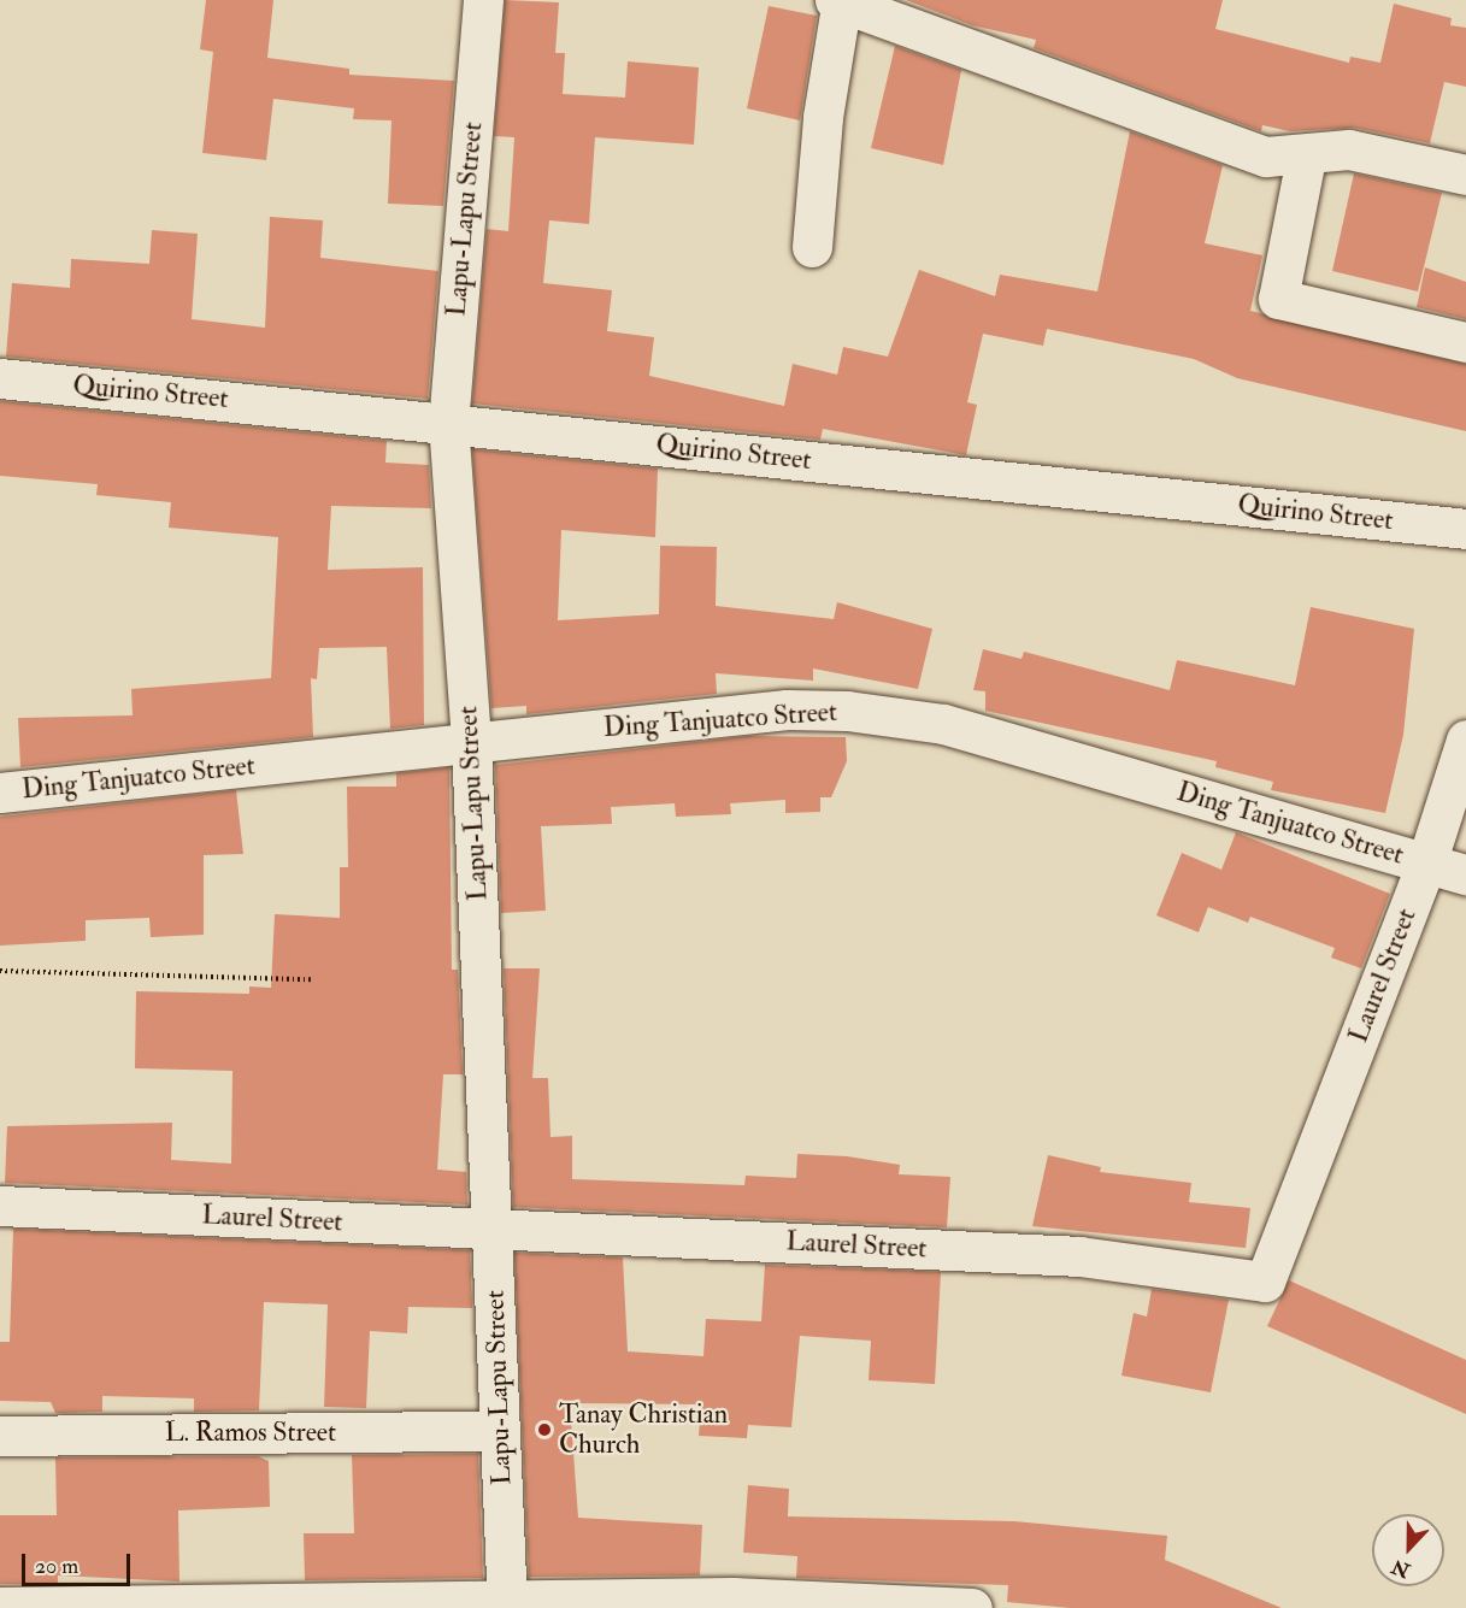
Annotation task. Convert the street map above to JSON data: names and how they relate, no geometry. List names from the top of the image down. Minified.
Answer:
{"streets":{"street":["Lapu-Lapu Street","Quirino Street","Ding Tanjuatco Street","Laurel Street","L. Ramos Street"]},"crossings":[["Lapu-Lapu Street","Quirino Street"],["Lapu-Lapu Street","Ding Tanjuatco Street"],["Lapu-Lapu Street","Laurel Street"],["Lapu-Lapu Street","L. Ramos Street"],["Ding Tanjuatco Street","Laurel Street"]],"places":["Tanay Christian Church"],"scale_bar":"20 m","north":"bottom"}
